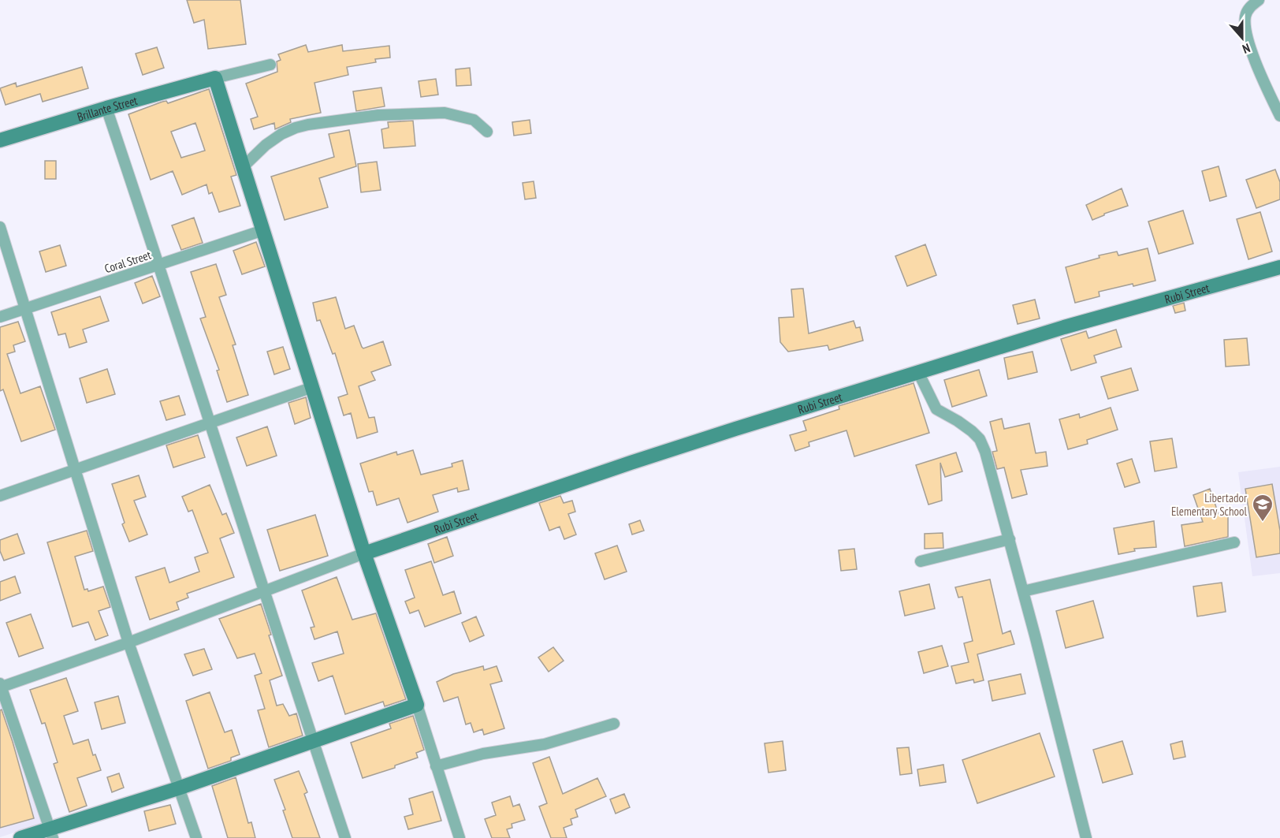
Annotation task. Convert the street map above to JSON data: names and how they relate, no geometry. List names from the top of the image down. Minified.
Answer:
{"streets":{"street":["Brillante Street","Coral Street","Rubi Street"]},"places":{"school or university":["Libertador Elementary School"]},"north":"bottom"}
